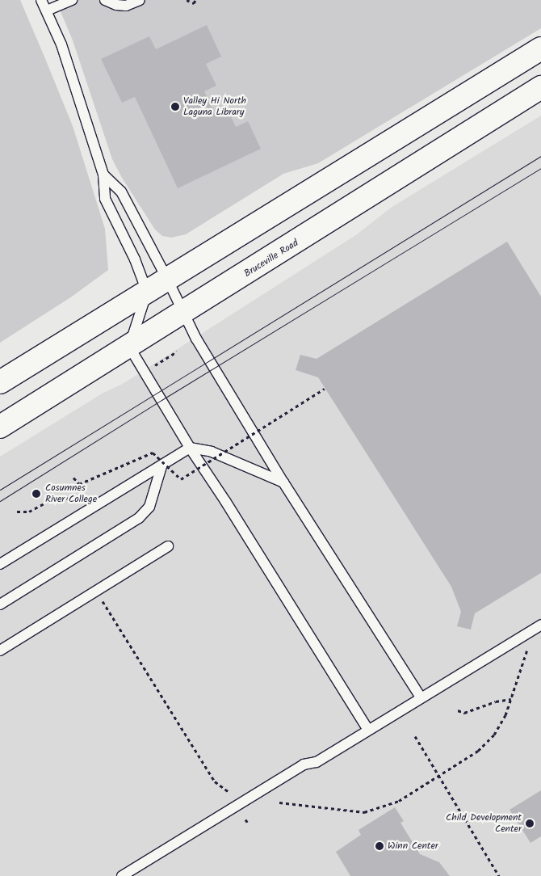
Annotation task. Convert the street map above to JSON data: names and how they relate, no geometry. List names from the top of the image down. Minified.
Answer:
{"streets":{"main road":["Bruceville Road"]},"places":["Valley Hi North Laguna Library","Cosumnes River College","Child Development Center","Winn Center"]}
